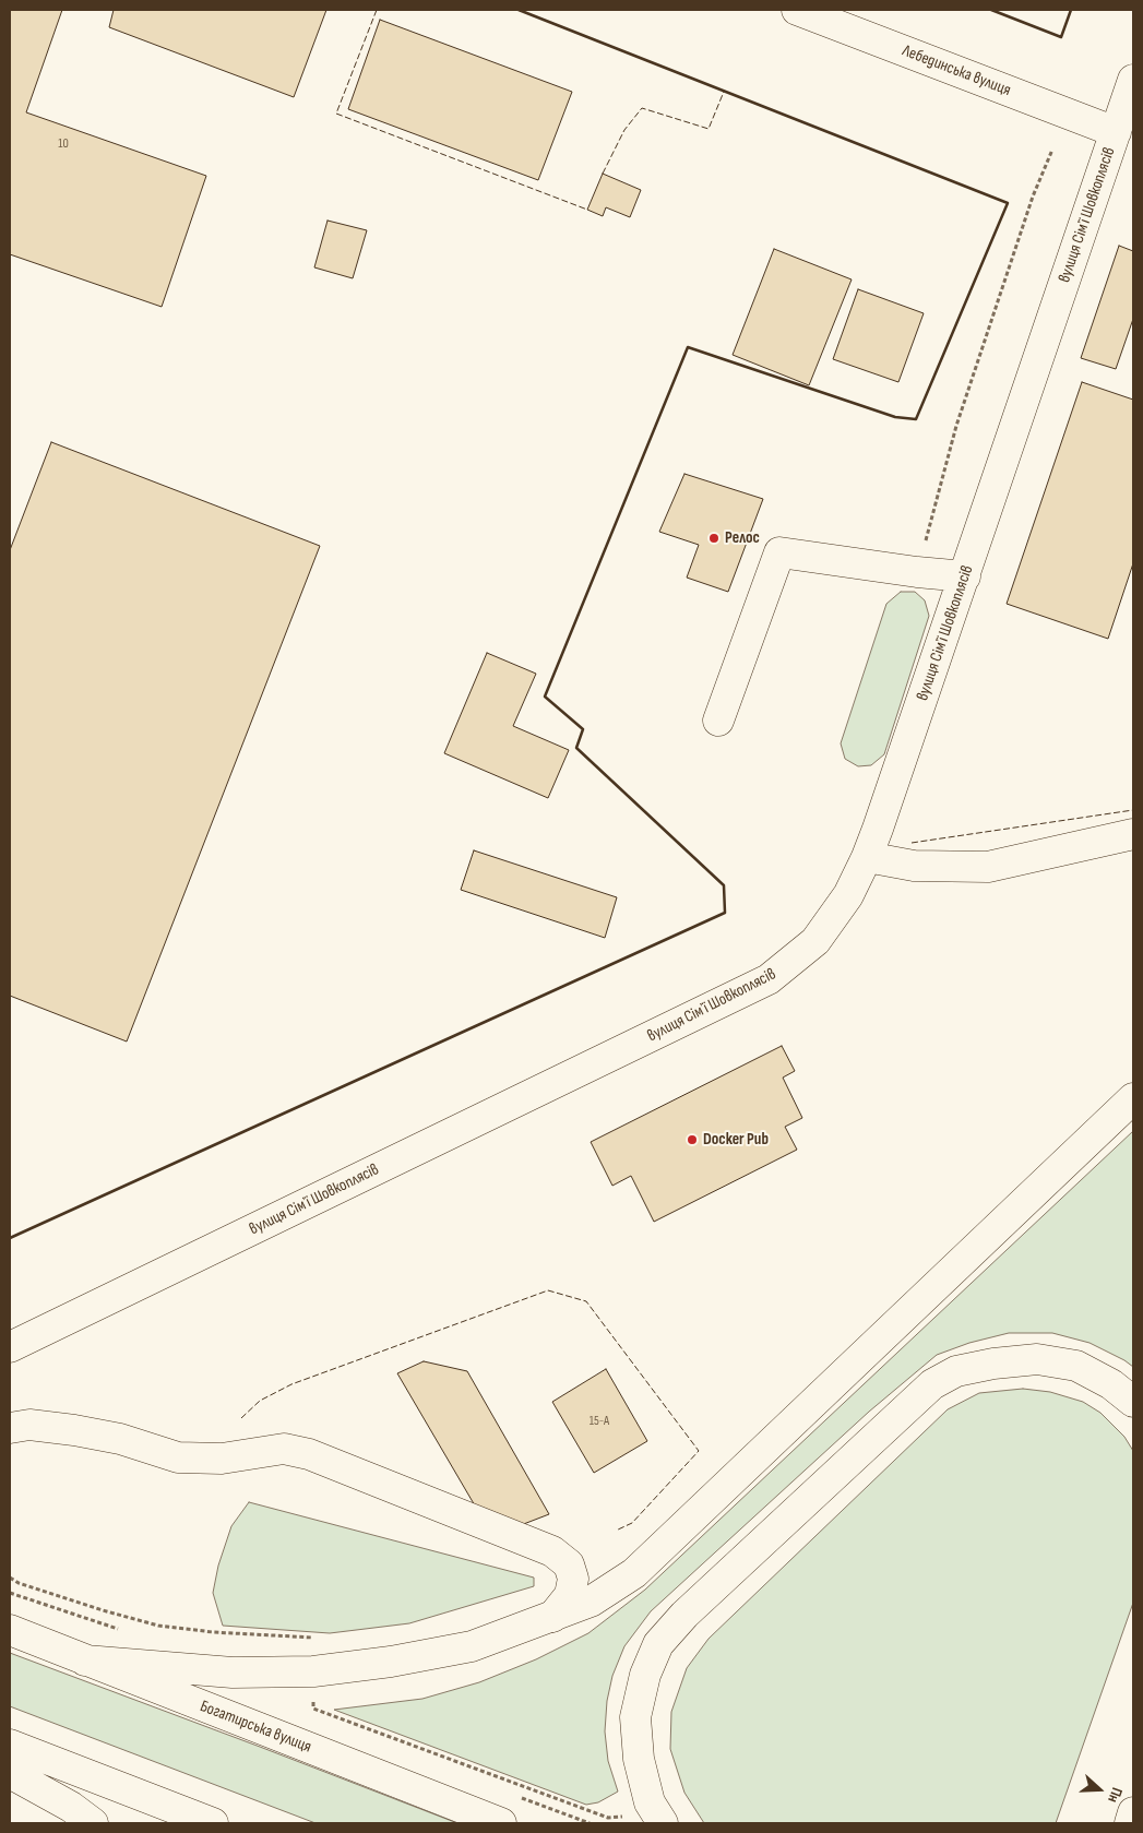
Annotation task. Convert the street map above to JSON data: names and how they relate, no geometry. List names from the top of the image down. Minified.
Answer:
{"streets":{"main road":["Лебединська вулиця","вулиця Сімʼї Шовкоплясів","Богатирська вулиця"]},"crossings":[["Лебединська вулиця","вулиця Сімʼї Шовкоплясів"]],"places":["Релос","Docker Pub"],"house_numbers":["10","15-А"],"north":"right"}
